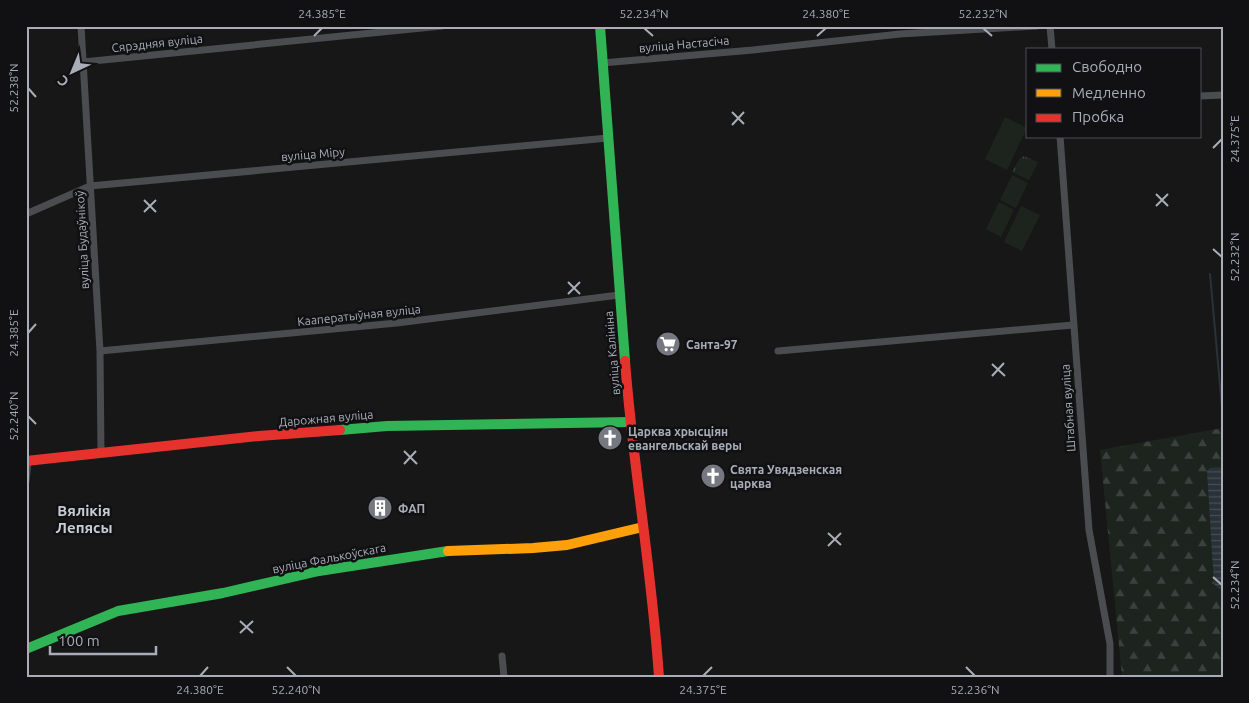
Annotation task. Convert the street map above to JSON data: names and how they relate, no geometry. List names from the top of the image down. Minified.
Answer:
{"streets":{"street":["Сярэдняя вуліца","вуліца Настасіча","вуліца Міру","вуліца Будаўнікоў","Кааператыўная вуліца","вуліца Калініна","Штабная вуліца","Дарожная вуліца","вуліца Фалькоўскага"]},"crossings":[["Сярэдняя вуліца","вуліца Будаўнікоў"],["вуліца Настасіча","вуліца Калініна"],["вуліца Міру","вуліца Будаўнікоў"],["вуліца Міру","вуліца Калініна"],["вуліца Будаўнікоў","Кааператыўная вуліца"],["вуліца Будаўнікоў","Дарожная вуліца"],["Кааператыўная вуліца","вуліца Калініна"],["вуліца Калініна","Дарожная вуліца"],["вуліца Калініна","вуліца Фалькоўскага"]],"districts":["Вялікія Лепясы"],"places":{"supermarket":["Санта-97"],"church":["Царква хрысціян евангельскай веры","Свята Увядзенская царква"],"building":["ФАП"]},"legend":["Свободно","Медленно","Пробка"],"scale_bar":"100 m","north":"bottom left","coordinates":["24.385°E","52.234°N","24.380°E","52.232°N","52.238°N","24.375°E","52.240°N","52.236°N"]}
